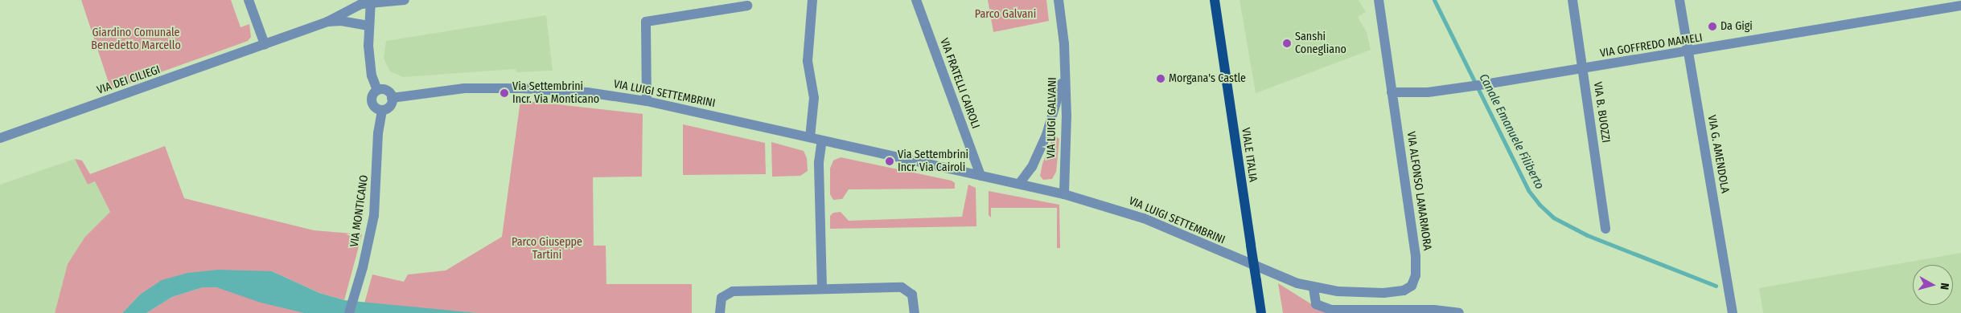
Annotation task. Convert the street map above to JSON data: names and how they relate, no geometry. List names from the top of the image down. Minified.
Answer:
{"streets":{"main road":["VIALE ITALIA"],"street":["VIA GOFFREDO MAMELI","VIA DEI CILIEGI","VIA FRATELLI CAIROLI","VIA LUIGI SETTEMBRINI","VIA B. BUOZZI","VIA LUIGI GALVANI","VIA G. AMENDOLA","VIA ALFONSO LAMARMORA","VIA MONTICANO"]},"crossings":[["VIA GOFFREDO MAMELI","VIA B. BUOZZI"],["VIA GOFFREDO MAMELI","VIA G. AMENDOLA"],["VIA GOFFREDO MAMELI","VIA ALFONSO LAMARMORA"],["VIA FRATELLI CAIROLI","VIA LUIGI SETTEMBRINI"],["VIA LUIGI SETTEMBRINI","VIA LUIGI GALVANI"],["VIA LUIGI SETTEMBRINI","VIA ALFONSO LAMARMORA"],["VIA LUIGI SETTEMBRINI","VIA MONTICANO"]],"water":["Canale Emanuele Filiberto"],"parks":["Parco Galvani","Giardino Comunale Benedetto Marcello","Parco Giuseppe Tartini"],"places":["Da Gigi","Sanshi Conegliano","Morgana's Castle","Via Settembrini Incr. Via Monticano","Via Settembrini Incr. Via Cairoli"],"north":"right"}
